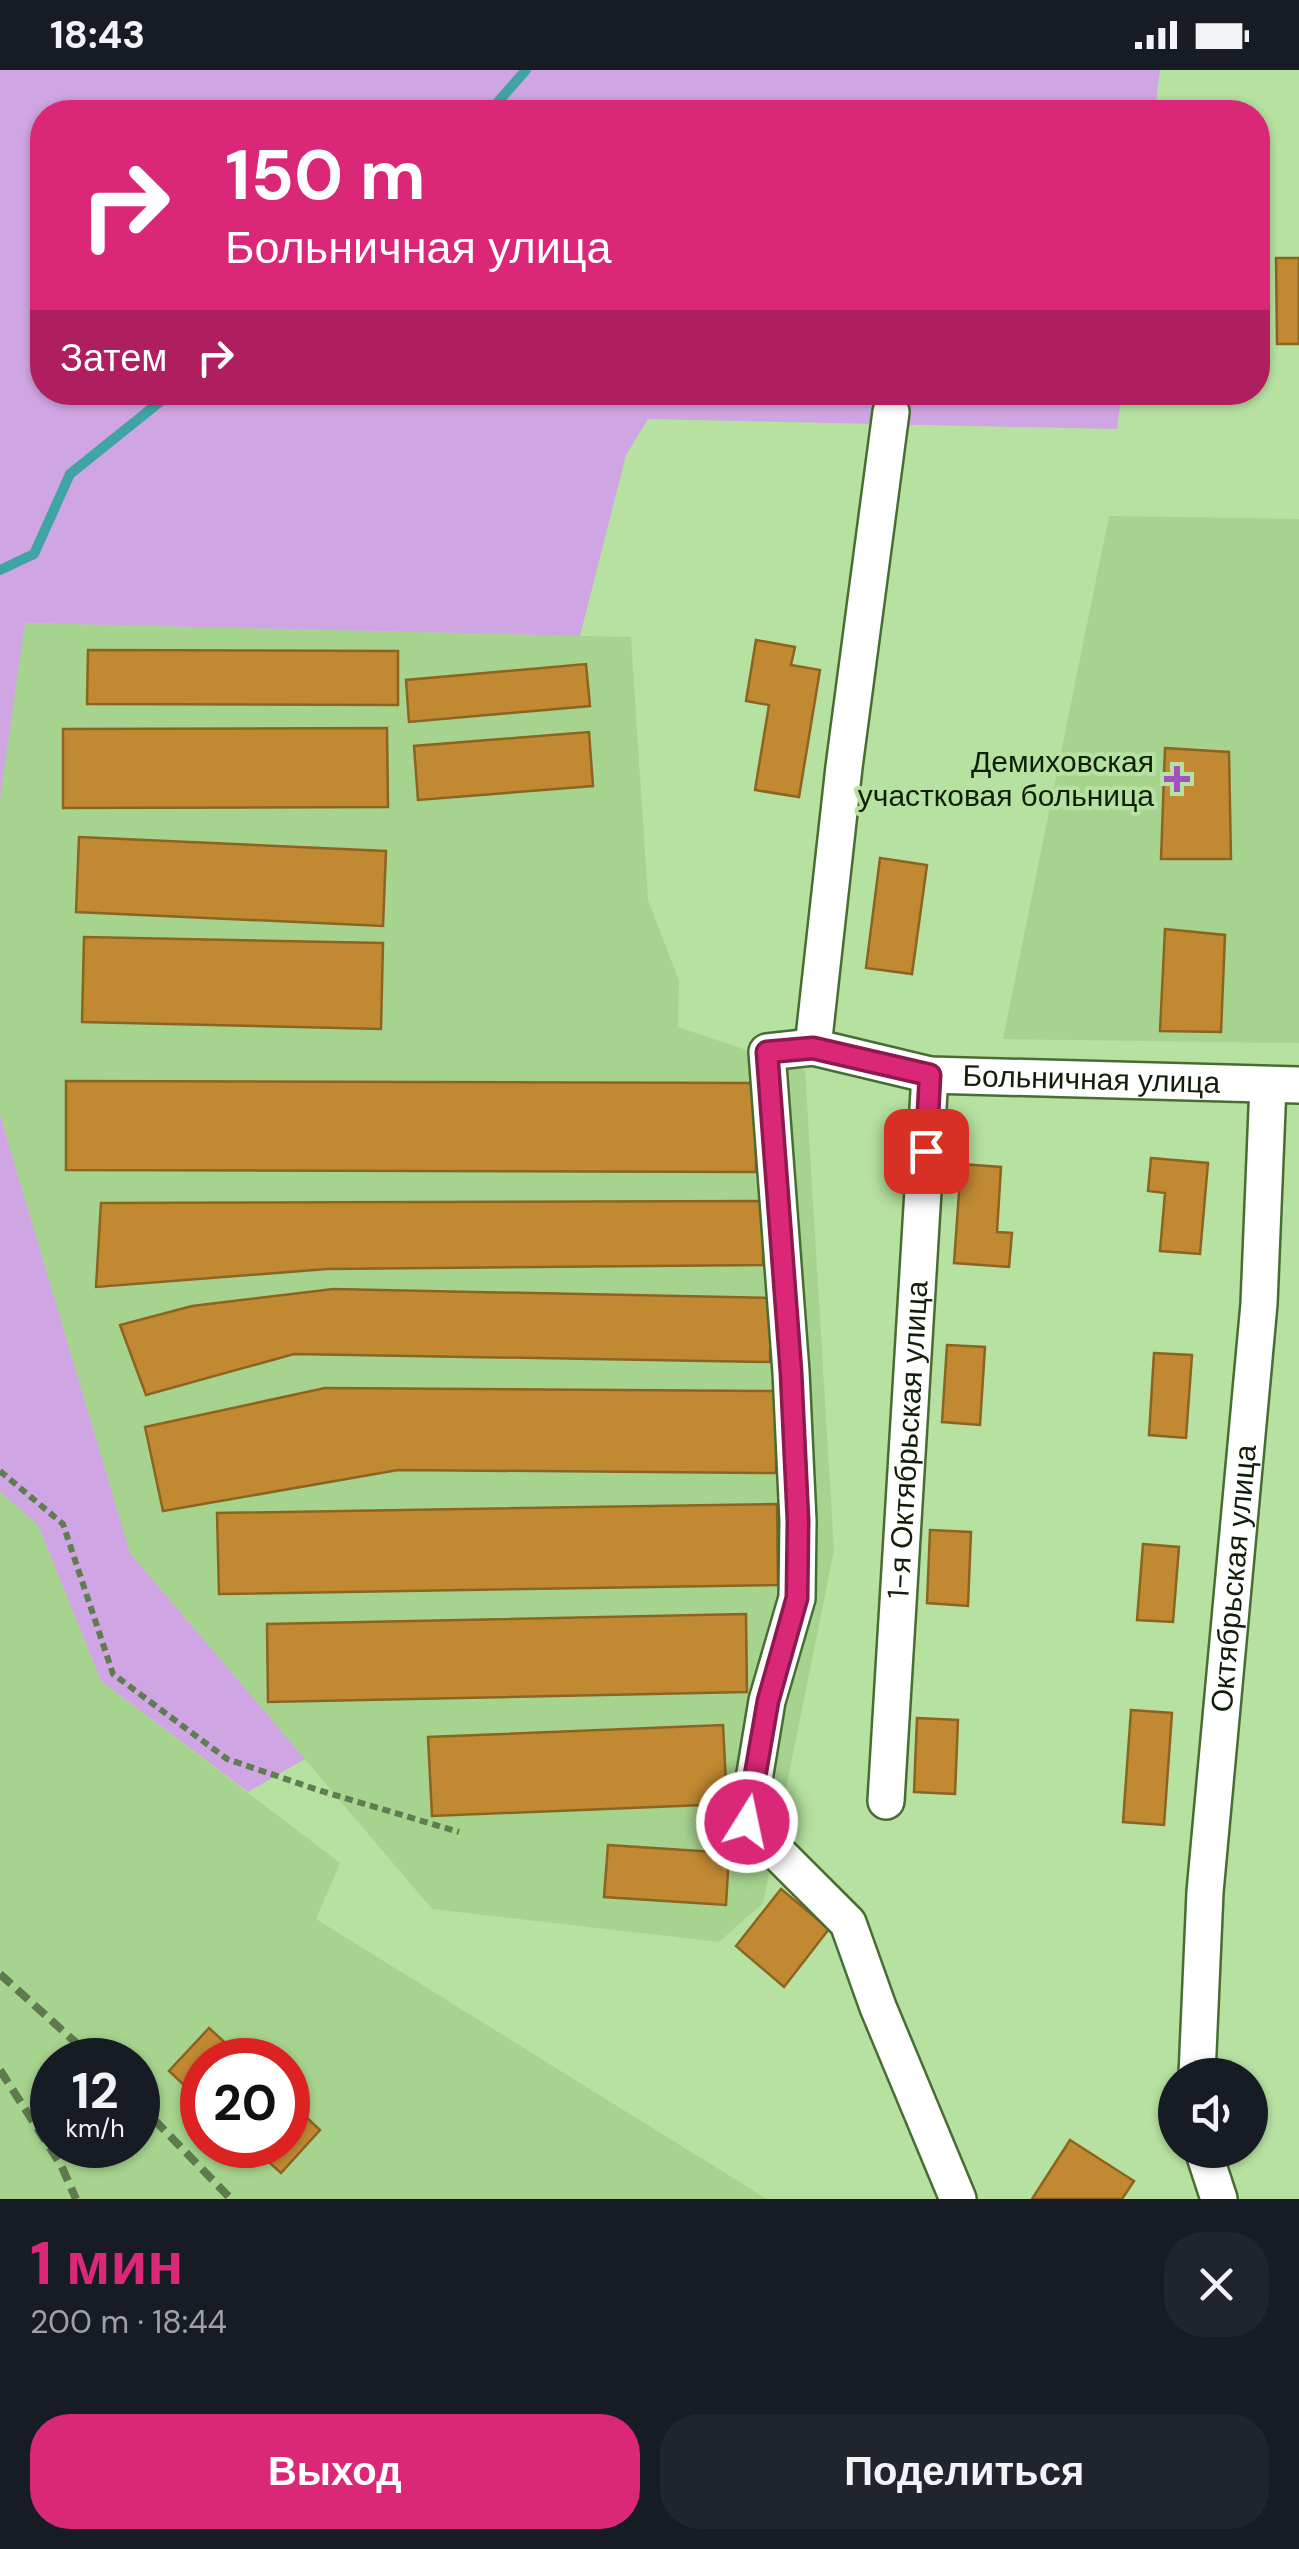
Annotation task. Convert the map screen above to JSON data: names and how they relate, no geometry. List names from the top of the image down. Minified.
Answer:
{"streets":{"lane":["Больничная улица","1-я Октябрьская улица","Октябрьская улица"]},"crossings":[["Больничная улица","1-я Октябрьская улица"],["Больничная улица","Октябрьская улица"]],"places":{"health":["Демиховская участковая больница"]},"page":{"status":"18:43","turn":["150 m","Больничная улица"],"then":"Затем","speed":"12 km/h","limit":"20","heading":["1 мин","200 m · 18:44"],"buttons":["Выход","Поделиться"]}}
